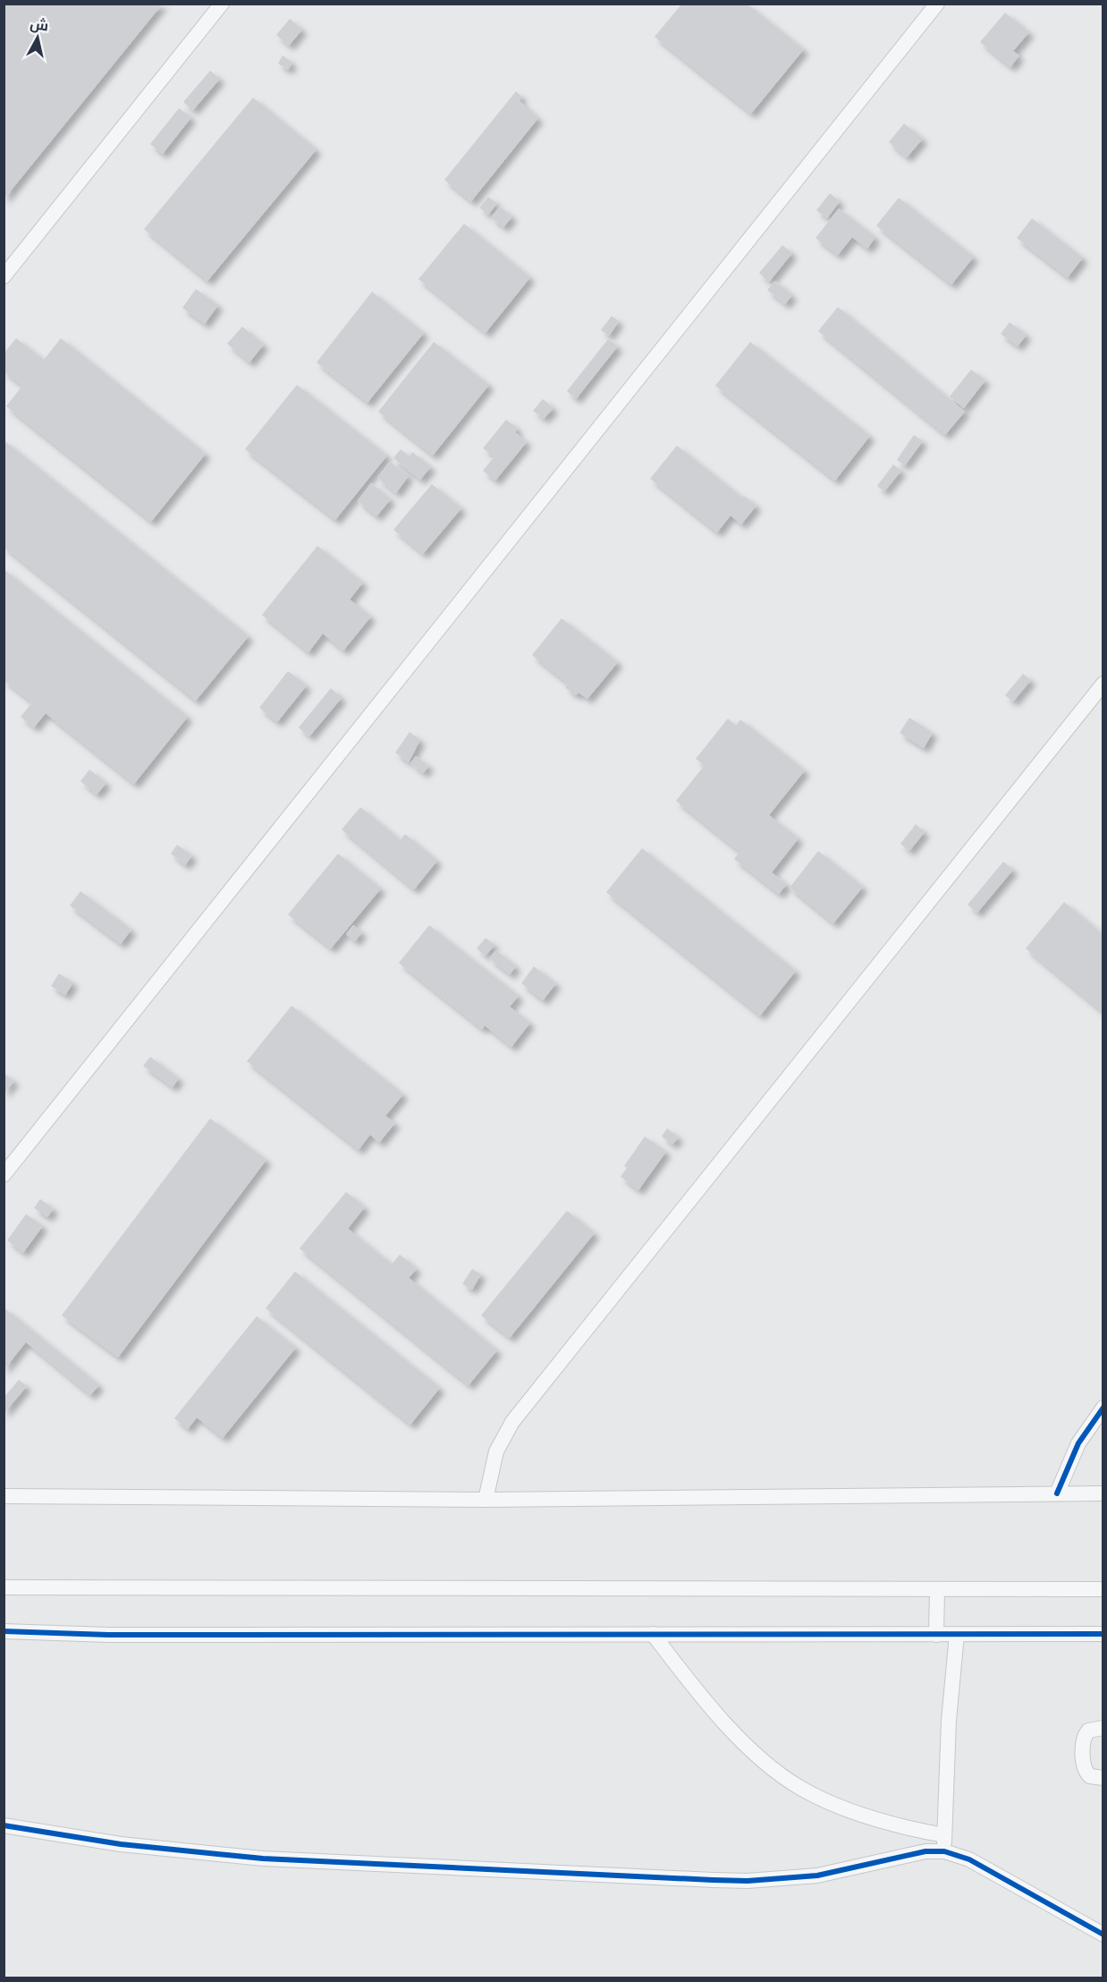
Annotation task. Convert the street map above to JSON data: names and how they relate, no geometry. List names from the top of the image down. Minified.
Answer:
{"north":"top"}
